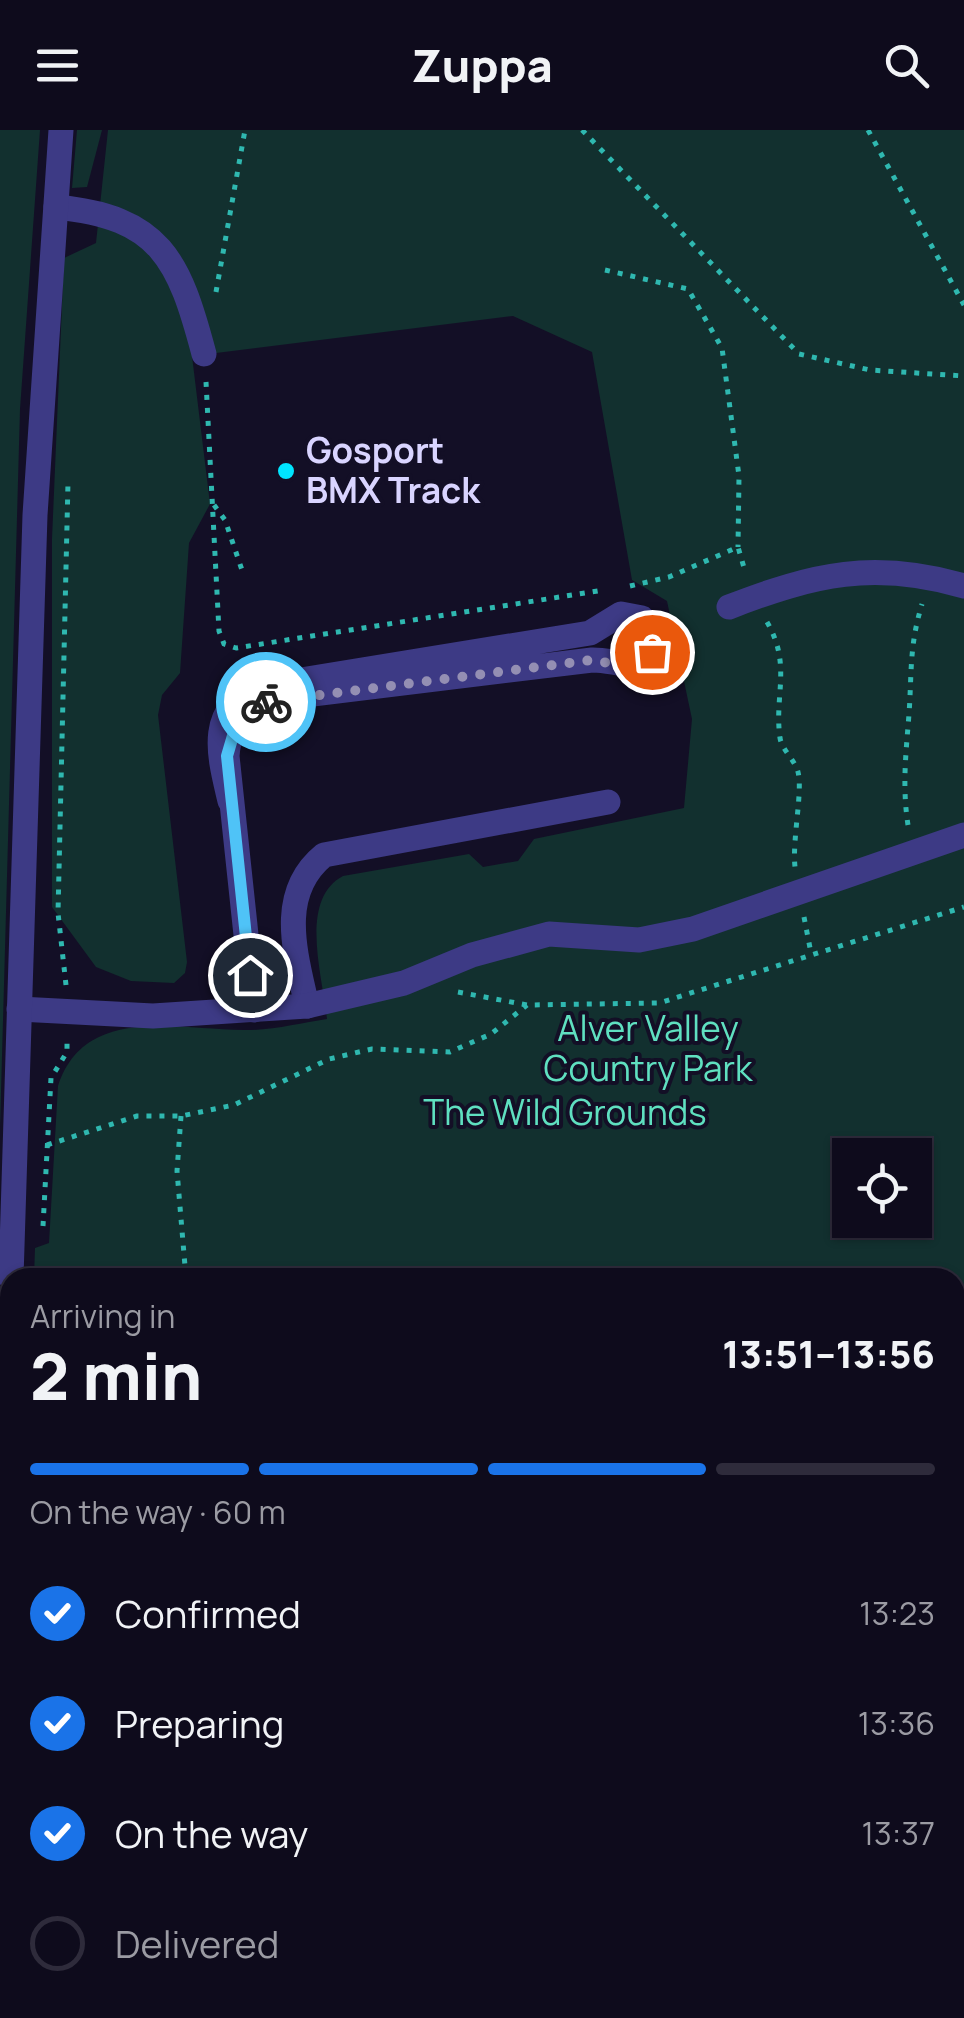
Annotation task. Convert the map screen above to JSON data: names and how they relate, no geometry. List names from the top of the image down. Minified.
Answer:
{"parks":["Alver Valley Country Park","The Wild Grounds"],"places":["Gosport BMX Track"],"page":{"header":"Zuppa","heading":["2 min","Arriving in","13:51–13:56"],"bar":"On the way · 60 m","list":[["Confirmed","13:23"],["Preparing","13:36"],["On the way","13:37"],"Delivered"]}}
